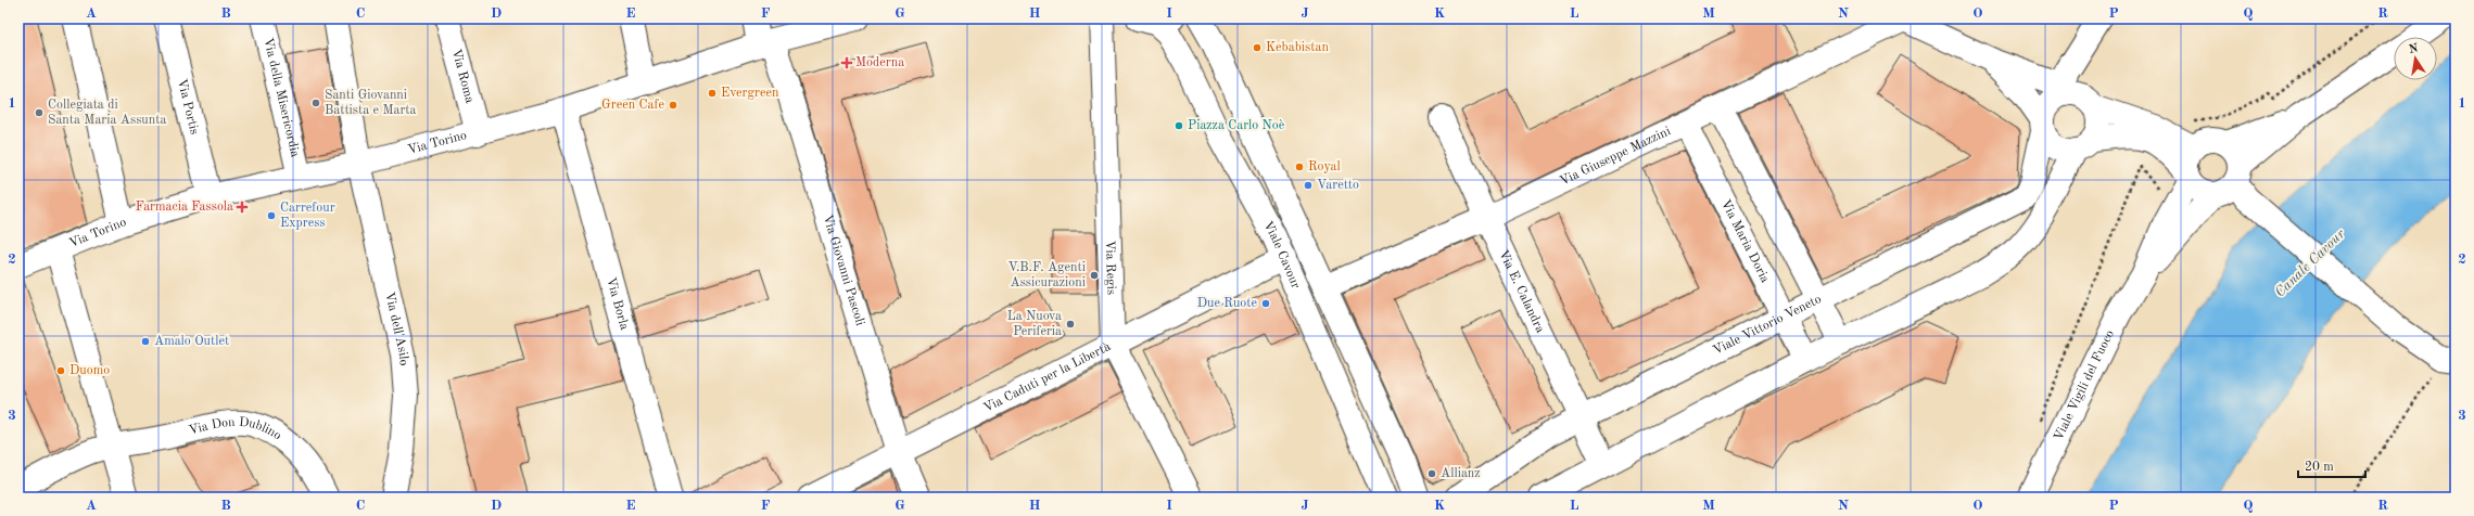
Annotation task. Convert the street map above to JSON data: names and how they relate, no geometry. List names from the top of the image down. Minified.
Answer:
{"streets":{"street":["Via Roma","Via della Misericordia","Via Portis","Via Torino","Via Giuseppe Mazzini","Via Maria Doria","Viale Cavour","Via Regis","Via Giovanni Pascoli","Via E. Calandra","Via Borla","Viale Vittorio Veneto","Via dell'Asilo","Via Caduti per la Libertà","Viale Vigili del Fuoco","Via Don Dublino"]},"crossings":[["Via Roma","Via Torino"],["Via della Misericordia","Via Torino"],["Via Portis","Via Torino"],["Via Torino","Via Giovanni Pascoli"],["Via Torino","Via Borla"],["Via Torino","Via dell'Asilo"],["Via Giuseppe Mazzini","Via Maria Doria"],["Via Giuseppe Mazzini","Viale Cavour"],["Via Giuseppe Mazzini","Via E. Calandra"],["Via Maria Doria","Viale Vittorio Veneto"],["Viale Cavour","Via Caduti per la Libertà"],["Via Regis","Via Caduti per la Libertà"],["Via Giovanni Pascoli","Via Caduti per la Libertà"],["Via E. Calandra","Viale Vittorio Veneto"]],"water":["Canale Cavour"],"places":{"other":["Kebabistan","Evergreen","Santi Giovanni Battista e Marta","Green Cafe","Collegiata di Santa Maria Assunta","Piazza Carlo Noè","Royal","Varetto","Carrefour Express","V.B.F. Agenti Assicurazioni","Due Ruote","La Nuova Periferia","Amalo Outlet","Duomo","Allianz"],"health":["Moderna","Farmacia Fassola"]},"scale_bar":"20 m","north":"top","grid":{"columns":["A","B","C","D","E","F","G","H","I","J","K","L","M","N","O","P","Q","R"],"rows":["1","2","3"]}}
